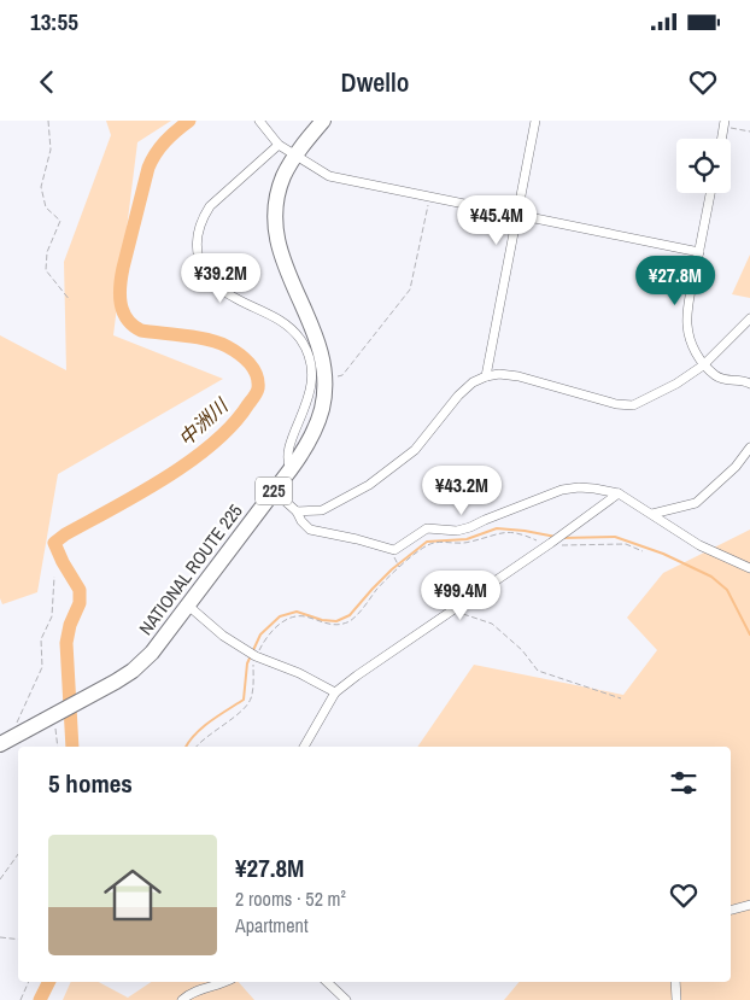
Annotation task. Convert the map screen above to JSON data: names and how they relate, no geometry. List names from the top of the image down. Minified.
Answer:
{"streets":{"highway":["225","NATIONAL ROUTE 225"]},"water":["中洲川"],"page":{"status":"13:55","header":"Dwello","price":["¥45.4M","¥39.2M","¥27.8M","¥43.2M","¥99.4M"],"heading":"5 homes","list":[{"name":"¥27.8M","note":"2 rooms · 52 m² · Apartment"}]}}
